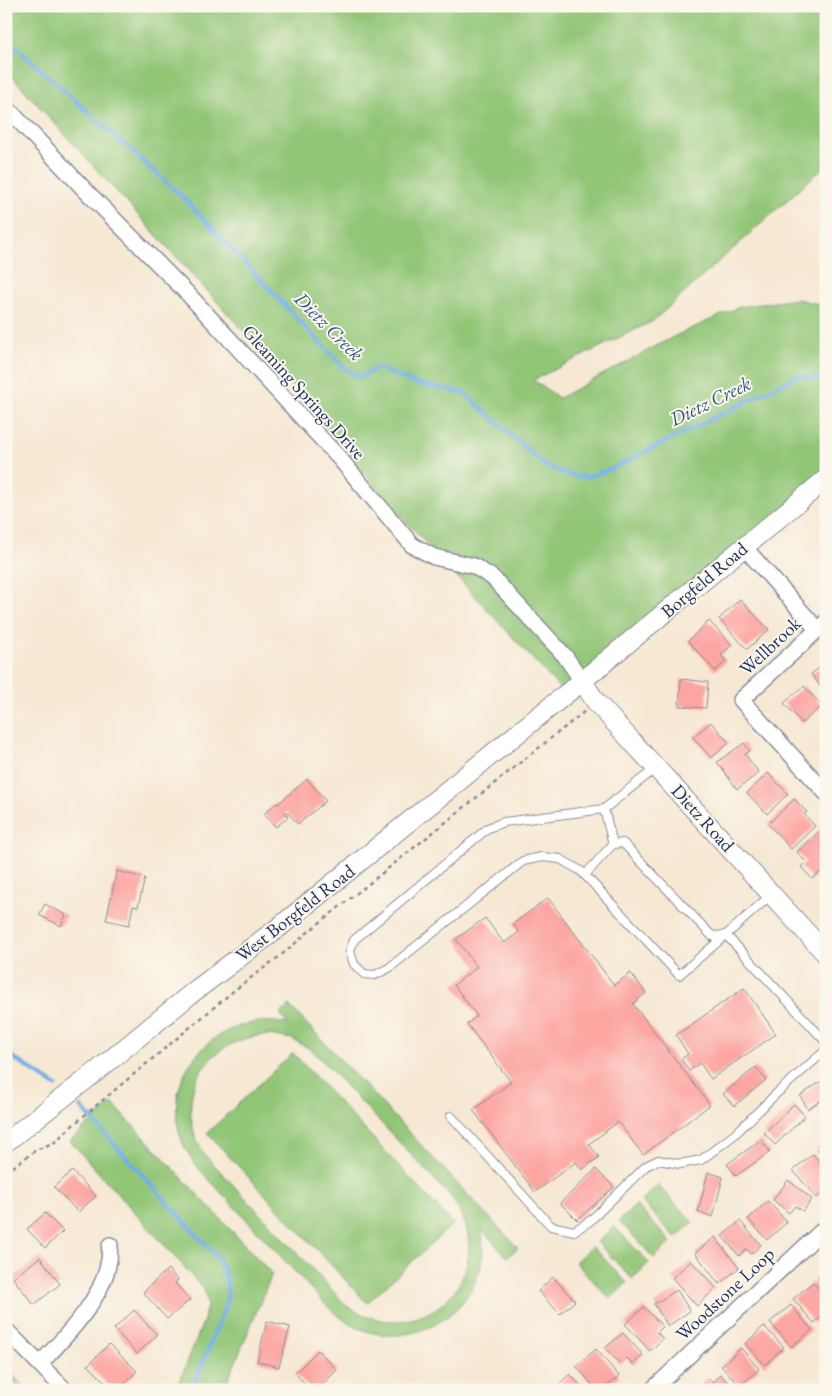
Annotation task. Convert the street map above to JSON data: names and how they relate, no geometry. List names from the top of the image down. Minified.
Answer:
{"streets":{"street":["Gleaming Springs Drive","Borgfeld Road","Wellbrook","Dietz Road","West Borgfeld Road","Woodstone Loop"]},"crossings":[["Gleaming Springs Drive","Borgfeld Road"],["Gleaming Springs Drive","Dietz Road"],["Gleaming Springs Drive","West Borgfeld Road"],["Borgfeld Road","Dietz Road"],["Borgfeld Road","West Borgfeld Road"],["Dietz Road","West Borgfeld Road"]],"water":["Dietz Creek"]}
